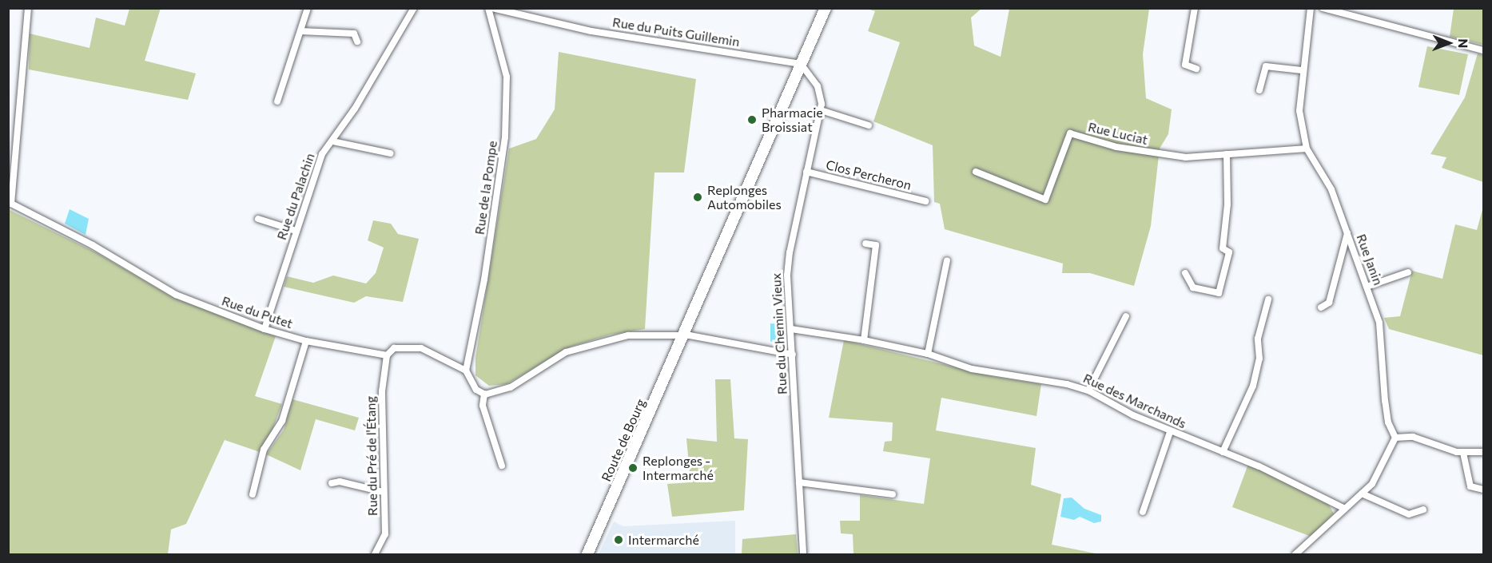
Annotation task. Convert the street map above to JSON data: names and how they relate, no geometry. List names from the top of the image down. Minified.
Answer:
{"streets":{"main road":["Route de Bourg"],"street":["Rue du Puits Guillemin","Rue Luciat","Clos Percheron","Rue de la Pompe","Rue du Palachin","Rue Janin","Rue du Putet","Rue du Chemin Vieux","Rue des Marchands","Rue du Pré de l'Étang"]},"crossings":[["Rue du Puits Guillemin","Rue de la Pompe"],["Rue du Puits Guillemin","Rue du Chemin Vieux"],["Rue du Puits Guillemin","Route de Bourg"],["Rue Luciat","Rue Janin"],["Clos Percheron","Rue du Chemin Vieux"],["Rue de la Pompe","Rue du Putet"],["Rue du Palachin","Rue du Putet"],["Rue du Putet","Rue du Pré de l'Étang"],["Rue du Chemin Vieux","Rue des Marchands"],["Rue du Chemin Vieux","Route de Bourg"]],"places":["Pharmacie Broissiat","Replonges Automobiles","Replonges - Intermarché","Intermarché"],"north":"right"}
